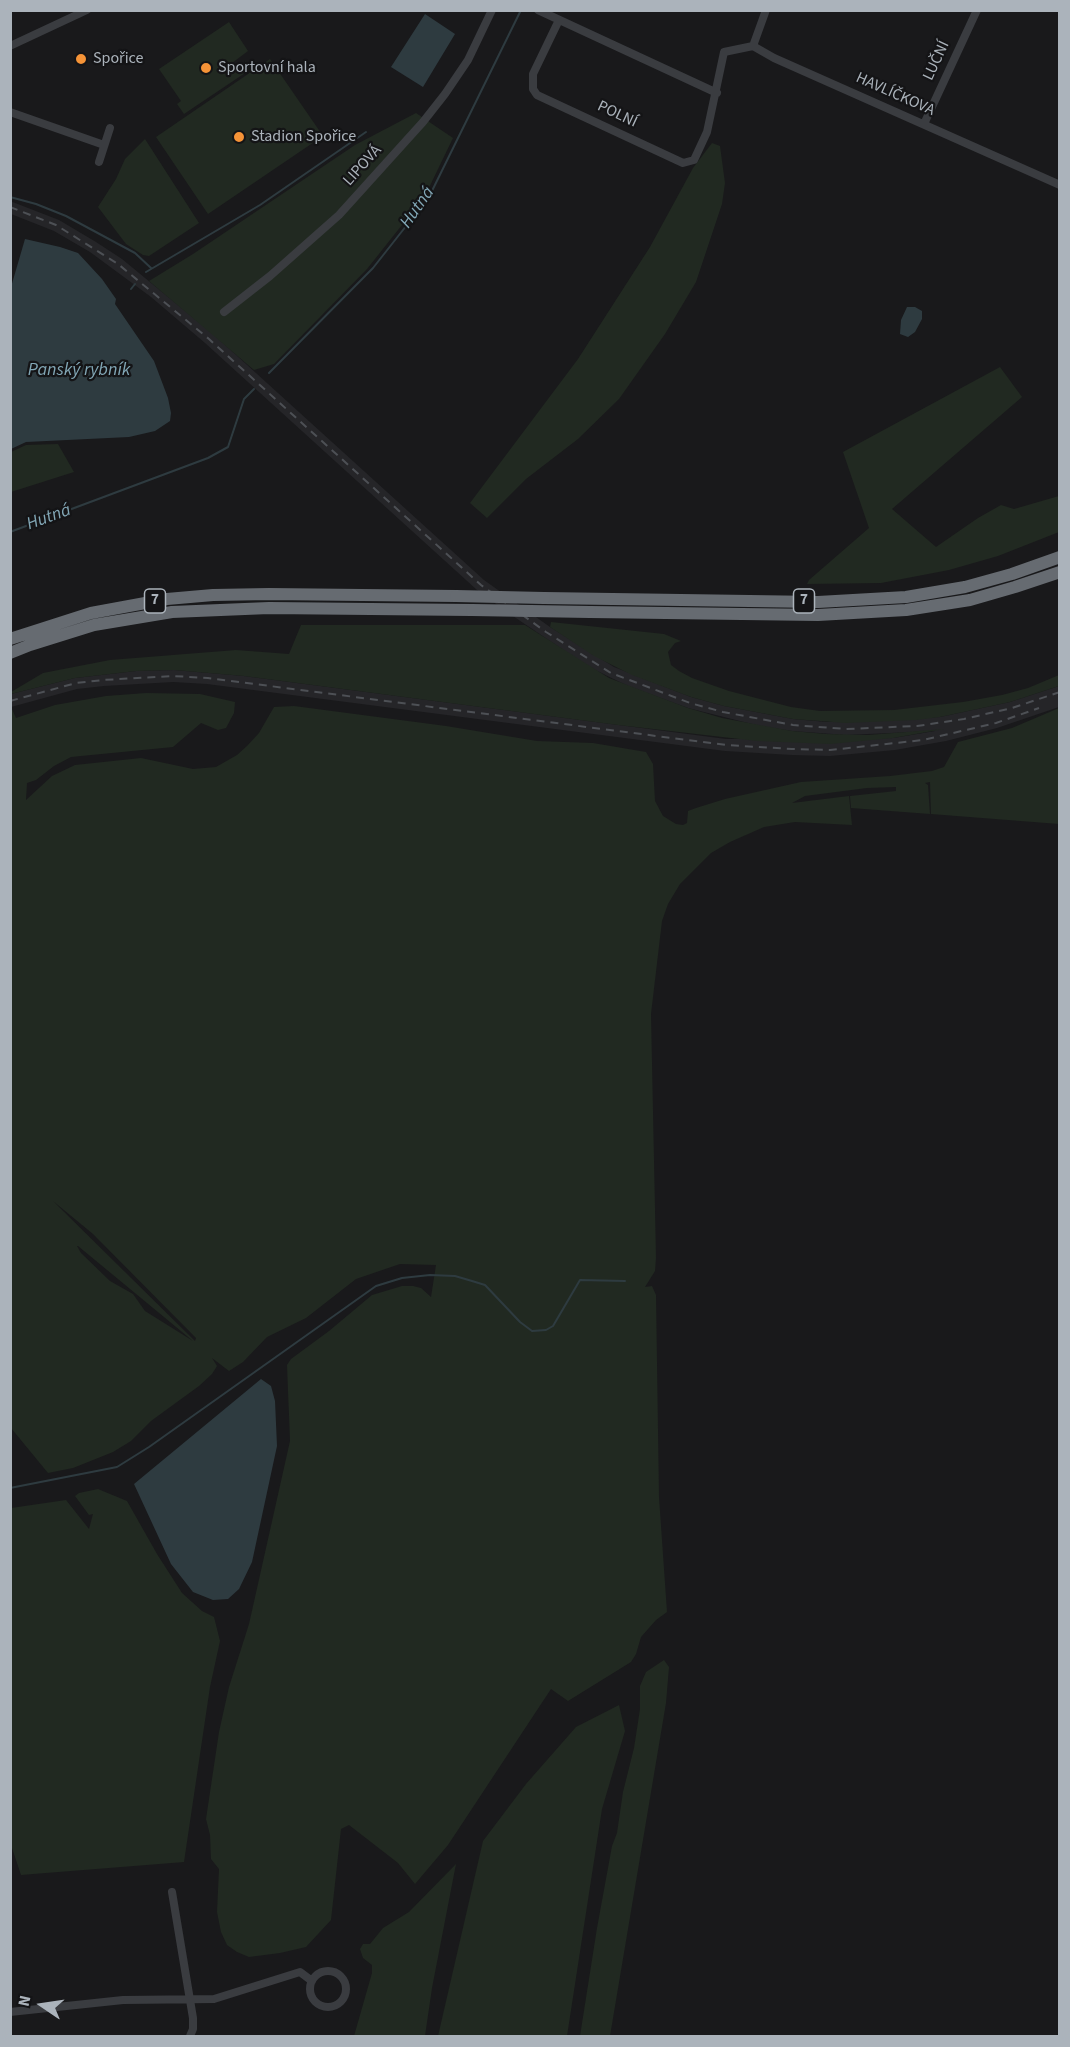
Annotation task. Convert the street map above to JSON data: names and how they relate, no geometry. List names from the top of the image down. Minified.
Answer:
{"streets":{"highway":["7"],"street":["LUČNÍ","HAVLÍČKOVA","POLNÍ","LIPOVÁ"]},"crossings":[["LUČNÍ","HAVLÍČKOVA"],["HAVLÍČKOVA","POLNÍ"]],"water":["Hutná","Panský rybník"],"places":["Spořice","Sportovní hala","Stadion Spořice"],"north":"left"}
